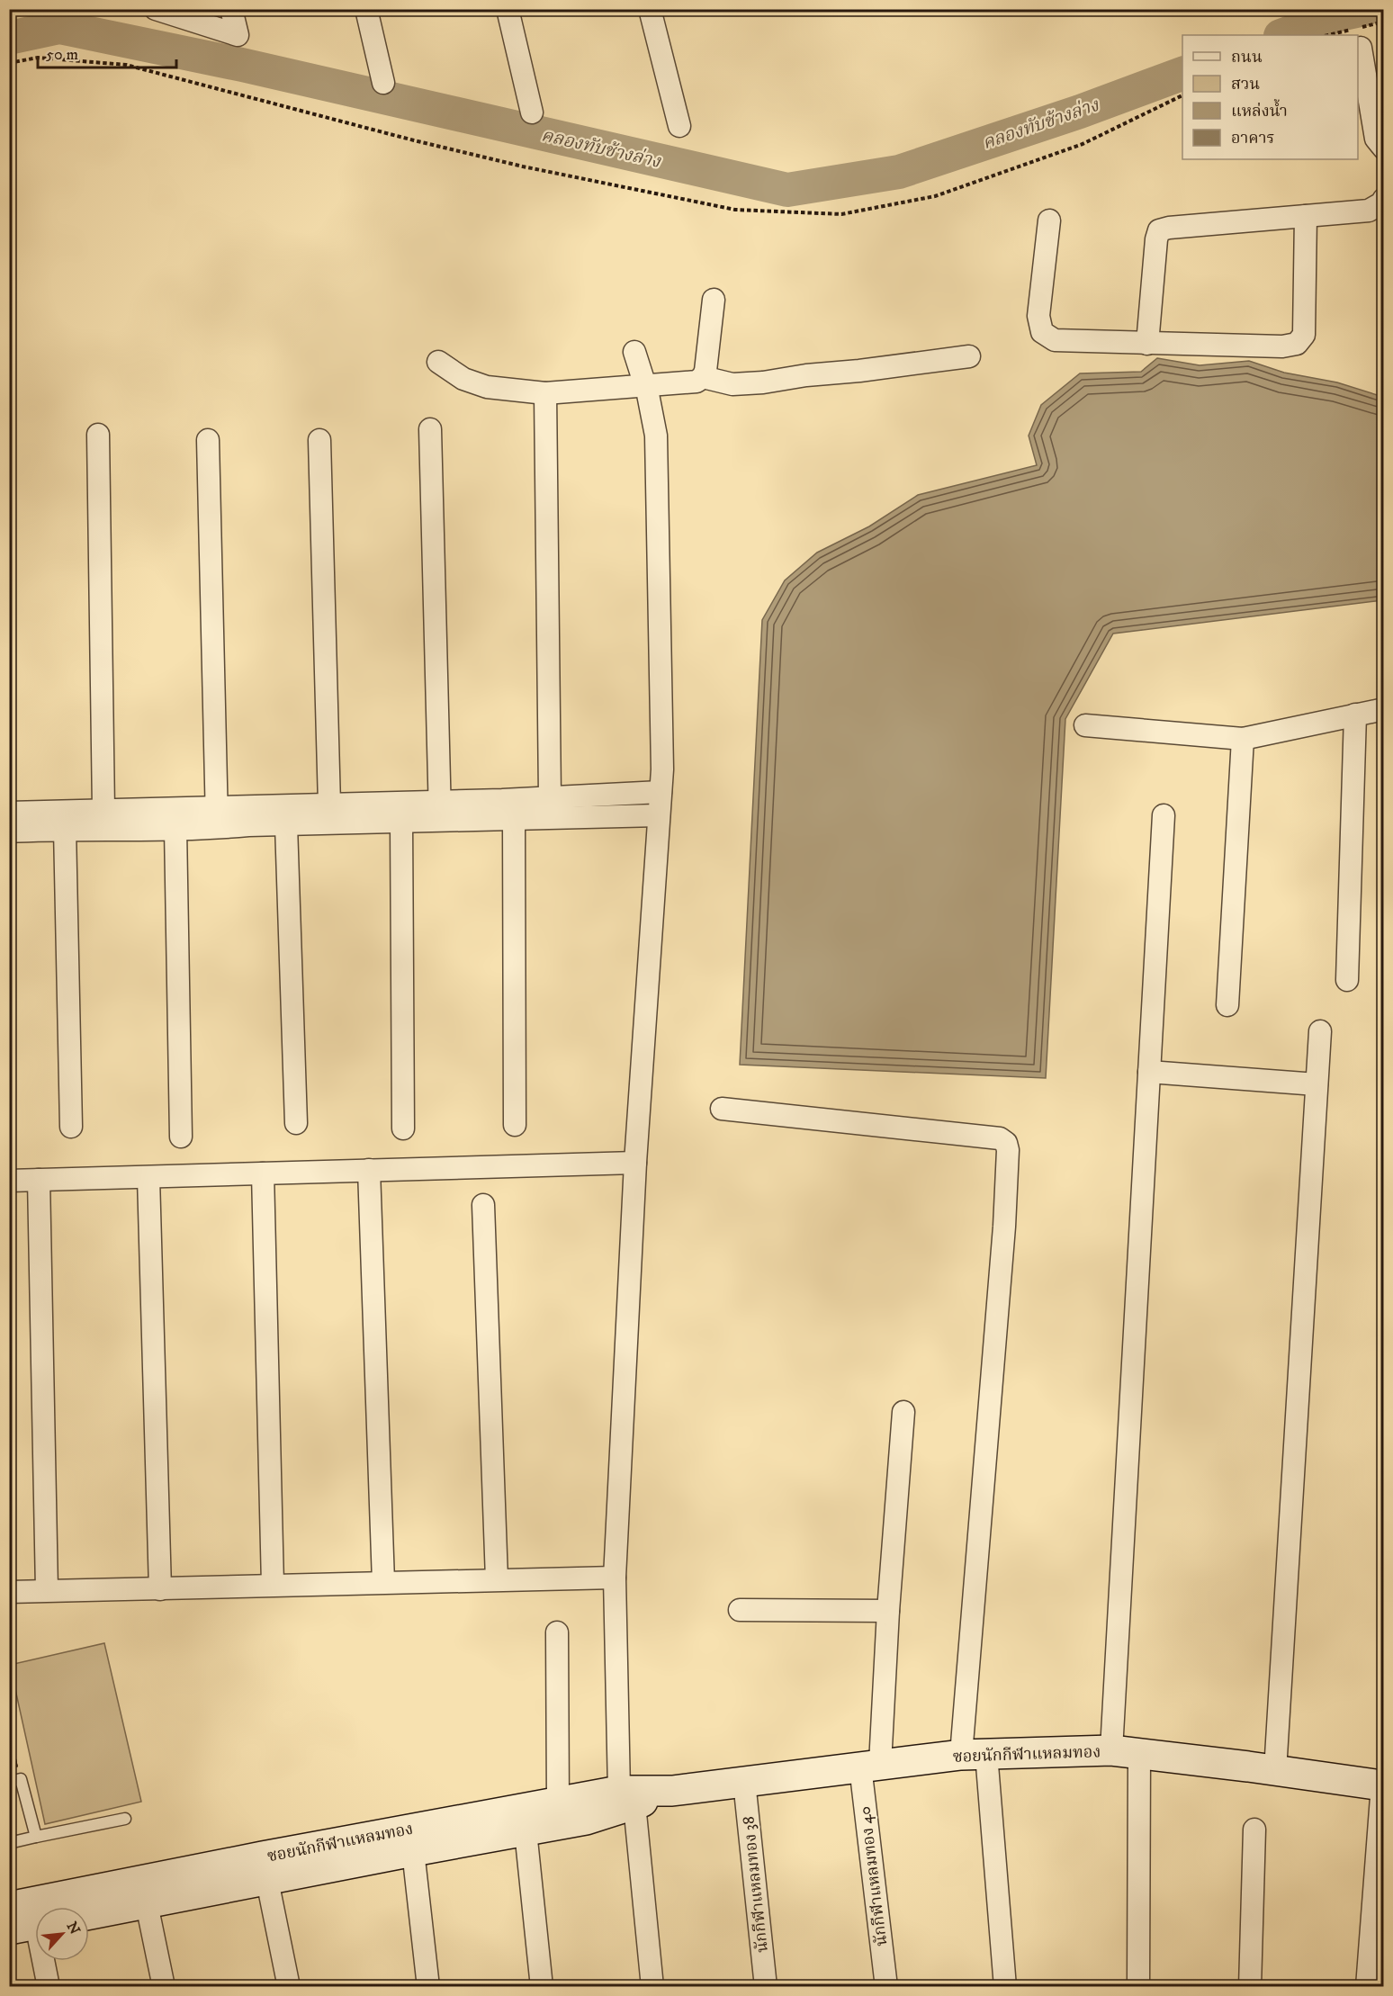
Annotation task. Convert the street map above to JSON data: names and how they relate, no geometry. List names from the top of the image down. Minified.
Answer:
{"streets":{"street":["ซอยนักกีฬาแหลมทอง","นักกีฬาแหลมทอง 40","นักกีฬาแหลมทอง 38"]},"crossings":[["ซอยนักกีฬาแหลมทอง","นักกีฬาแหลมทอง 40"],["ซอยนักกีฬาแหลมทอง","นักกีฬาแหลมทอง 38"]],"water":["คลองทับช้างล่าง"],"legend":["ถนน","สวน","แหล่งน้ำ","อาคาร"],"scale_bar":"50 m","north":"top right"}
